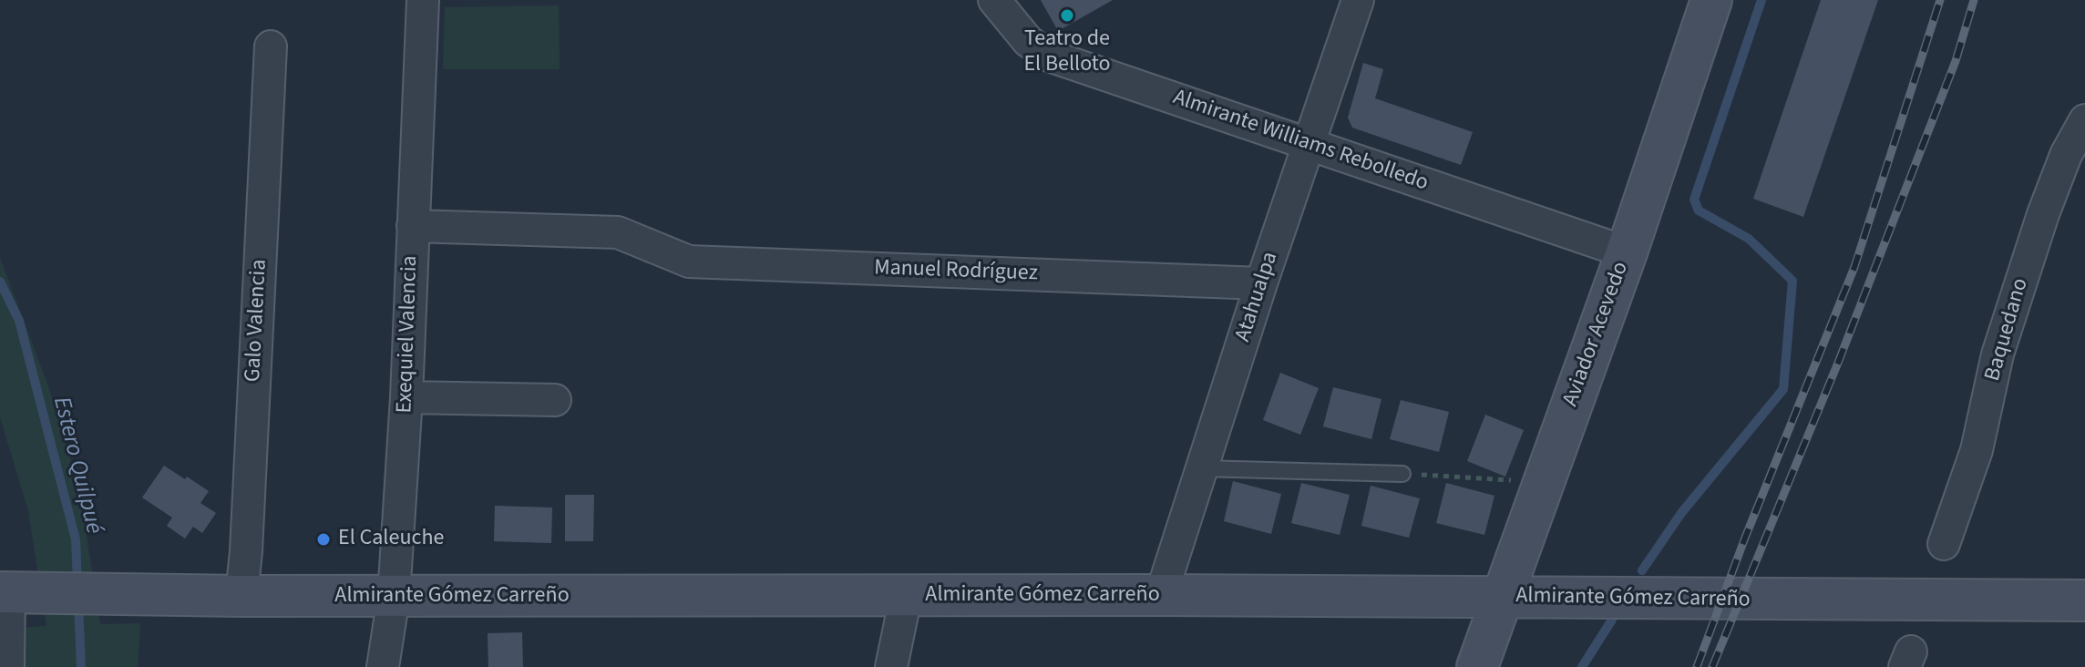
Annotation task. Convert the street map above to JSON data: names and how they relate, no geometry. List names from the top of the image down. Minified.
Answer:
{"streets":{"street":["Almirante Williams Rebolledo","Manuel Rodríguez","Atahualpa","Galo Valencia","Baquedano","Exequiel Valencia","Aviador Acevedo","Almirante Gómez Carreño"]},"crossings":[["Almirante Williams Rebolledo","Atahualpa"],["Almirante Williams Rebolledo","Aviador Acevedo"],["Manuel Rodríguez","Atahualpa"],["Manuel Rodríguez","Exequiel Valencia"],["Atahualpa","Almirante Gómez Carreño"],["Galo Valencia","Almirante Gómez Carreño"],["Exequiel Valencia","Almirante Gómez Carreño"],["Aviador Acevedo","Almirante Gómez Carreño"]],"water":["Estero Quilpué"],"places":["Teatro de El Belloto","El Caleuche"]}
